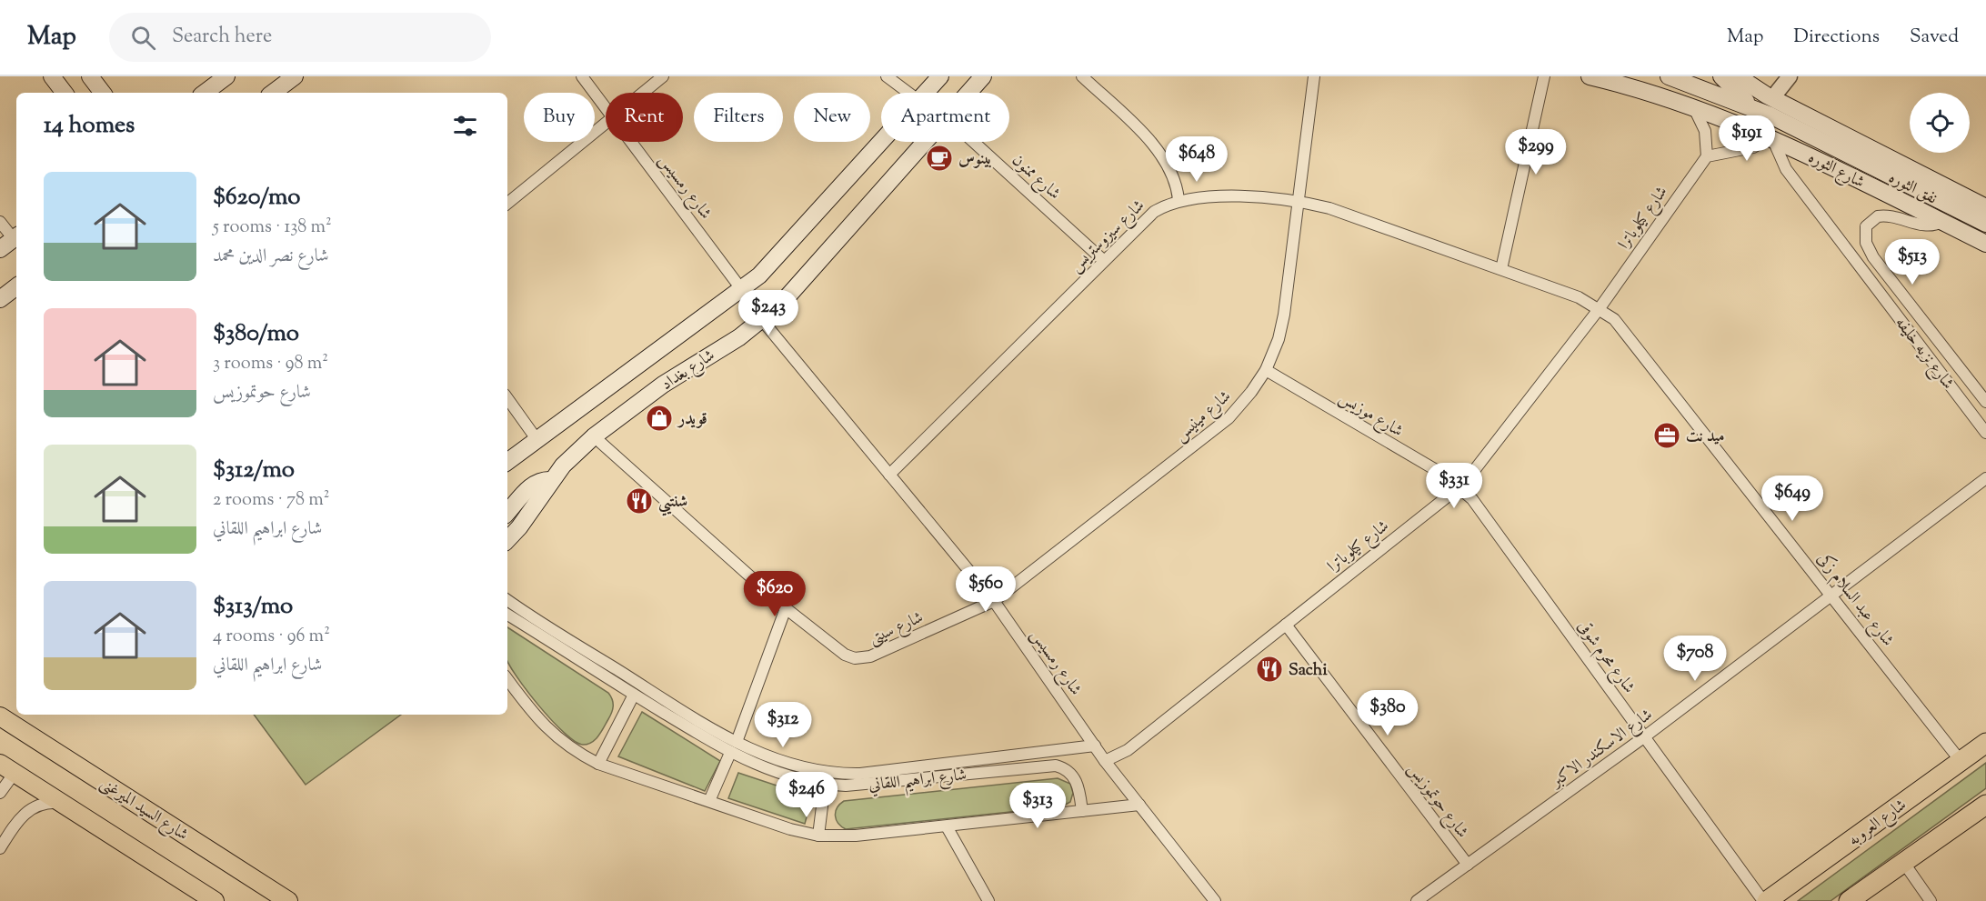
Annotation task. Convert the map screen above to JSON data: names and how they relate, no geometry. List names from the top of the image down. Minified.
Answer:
{"streets":{"highway":["شارع العروبه"],"main road":["شارع الثوره","نفق الثوره","شارع بغداد","شارع السيد الميرغنى"],"street":["شارع ممنون","شارع رمسيس","شارع كيلوباترا","شارع سيزوستريس","شارع نزيه خليفه","شارع موزيس","شارع مينيس","شارع عبد السلام زكى","شارع سيتى","شارع محرم شوقى","شارع الاسكندر الاكبر","شارع ابراهيم اللقاني","شارع حوتموزيس"]},"crossings":[["شارع الثوره","شارع نزيه خليفه"],["شارع ممنون","شارع سيزوستريس"],["شارع رمسيس","شارع كيلوباترا"],["شارع رمسيس","شارع سيزوستريس"],["شارع رمسيس","شارع بغداد"],["شارع رمسيس","شارع مينيس"],["شارع رمسيس","شارع سيتى"],["شارع رمسيس","شارع ابراهيم اللقاني"],["شارع كيلوباترا","شارع سيزوستريس"],["شارع كيلوباترا","شارع موزيس"],["شارع كيلوباترا","شارع عبد السلام زكى"],["شارع كيلوباترا","شارع محرم شوقى"],["شارع كيلوباترا","شارع حوتموزيس"],["شارع سيزوستريس","شارع مينيس"],["شارع سيزوستريس","شارع عبد السلام زكى"],["شارع بغداد","شارع سيتى"],["شارع موزيس","شارع مينيس"],["شارع موزيس","شارع محرم شوقى"],["شارع مينيس","شارع سيتى"],["شارع عبد السلام زكى","شارع الاسكندر الاكبر"],["شارع عبد السلام زكى","شارع العروبه"],["شارع محرم شوقى","شارع الاسكندر الاكبر"],["شارع محرم شوقى","شارع العروبه"],["شارع الاسكندر الاكبر","شارع حوتموزيس"]],"places":{"cafe":["بينوس"],"shop":["قويدر"],"office":["ميد نت"],"restaurant":["شنتيي","Sachi"]},"page":{"header":"Map","search":"Search here","nav":["Map","Directions","Saved"],"chip":["Buy","Rent","Filters","New","Apartment"],"heading":"14 homes","price":["$191","$299","$648","$513","$243","$331","$649","$560","$620","$708","$380","$312","$246","$313"],"list":[{"name":"$620/mo","note":"5 rooms · 138 m² · شارع نصر الدين محمد"},{"name":"$380/mo","note":"3 rooms · 98 m² · شارع حوتموزيس"},{"name":"$312/mo","note":"2 rooms · 78 m² · شارع ابراهيم اللقاني"},{"name":"$313/mo","note":"4 rooms · 96 m² · شارع ابراهيم اللقاني"}]}}
